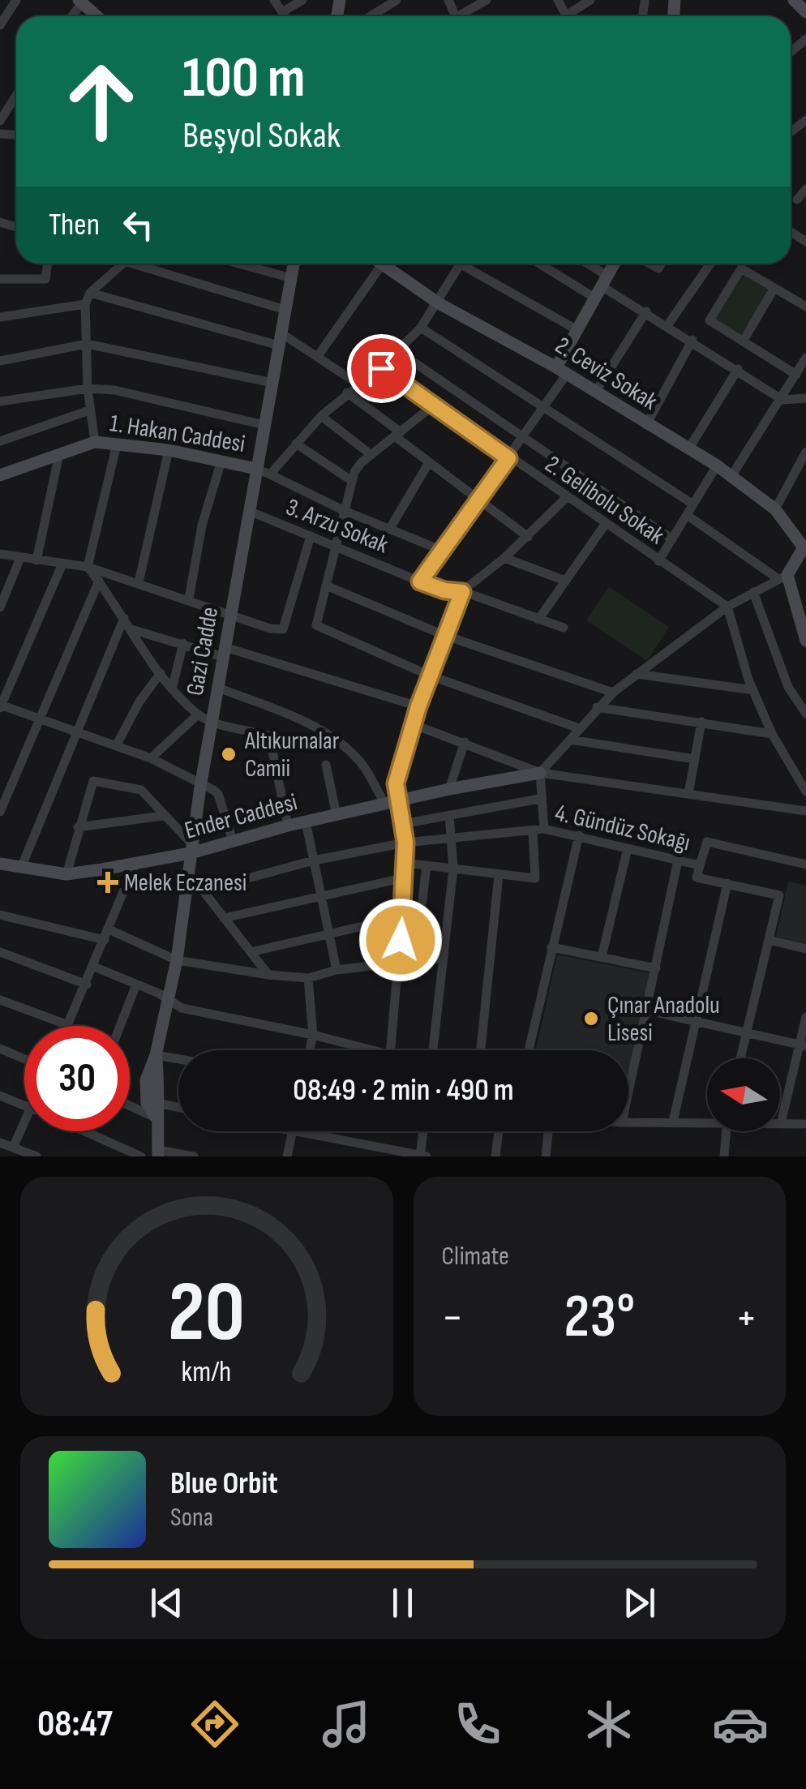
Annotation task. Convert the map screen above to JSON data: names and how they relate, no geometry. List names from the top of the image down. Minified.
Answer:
{"streets":{"main road":["2. Ceviz Sokak","1. Hakan Caddesi","Gazi Cadde","Ender Caddesi"],"street":["2. Gelibolu Sokak","3. Arzu Sokak","4. Gündüz Sokağı"]},"crossings":[["1. Hakan Caddesi","Gazi Cadde"],["3. Arzu Sokak","Gazi Cadde"],["Gazi Cadde","Ender Caddesi"]],"places":{"other":["Altıkurnalar Camii","Çınar Anadolu Lisesi"],"health":["Melek Eczanesi"]},"north":"left","page":{"turn":["100 m","Beşyol Sokak"],"then":"Then","limit":"30","trip":"08:49 · 2 min · 490 m","tile":"Climate","heat":["−","23°","+"],"song":["Blue Orbit","Sona"],"tabs":"08:47","gauge":["20","km/h"]}}
